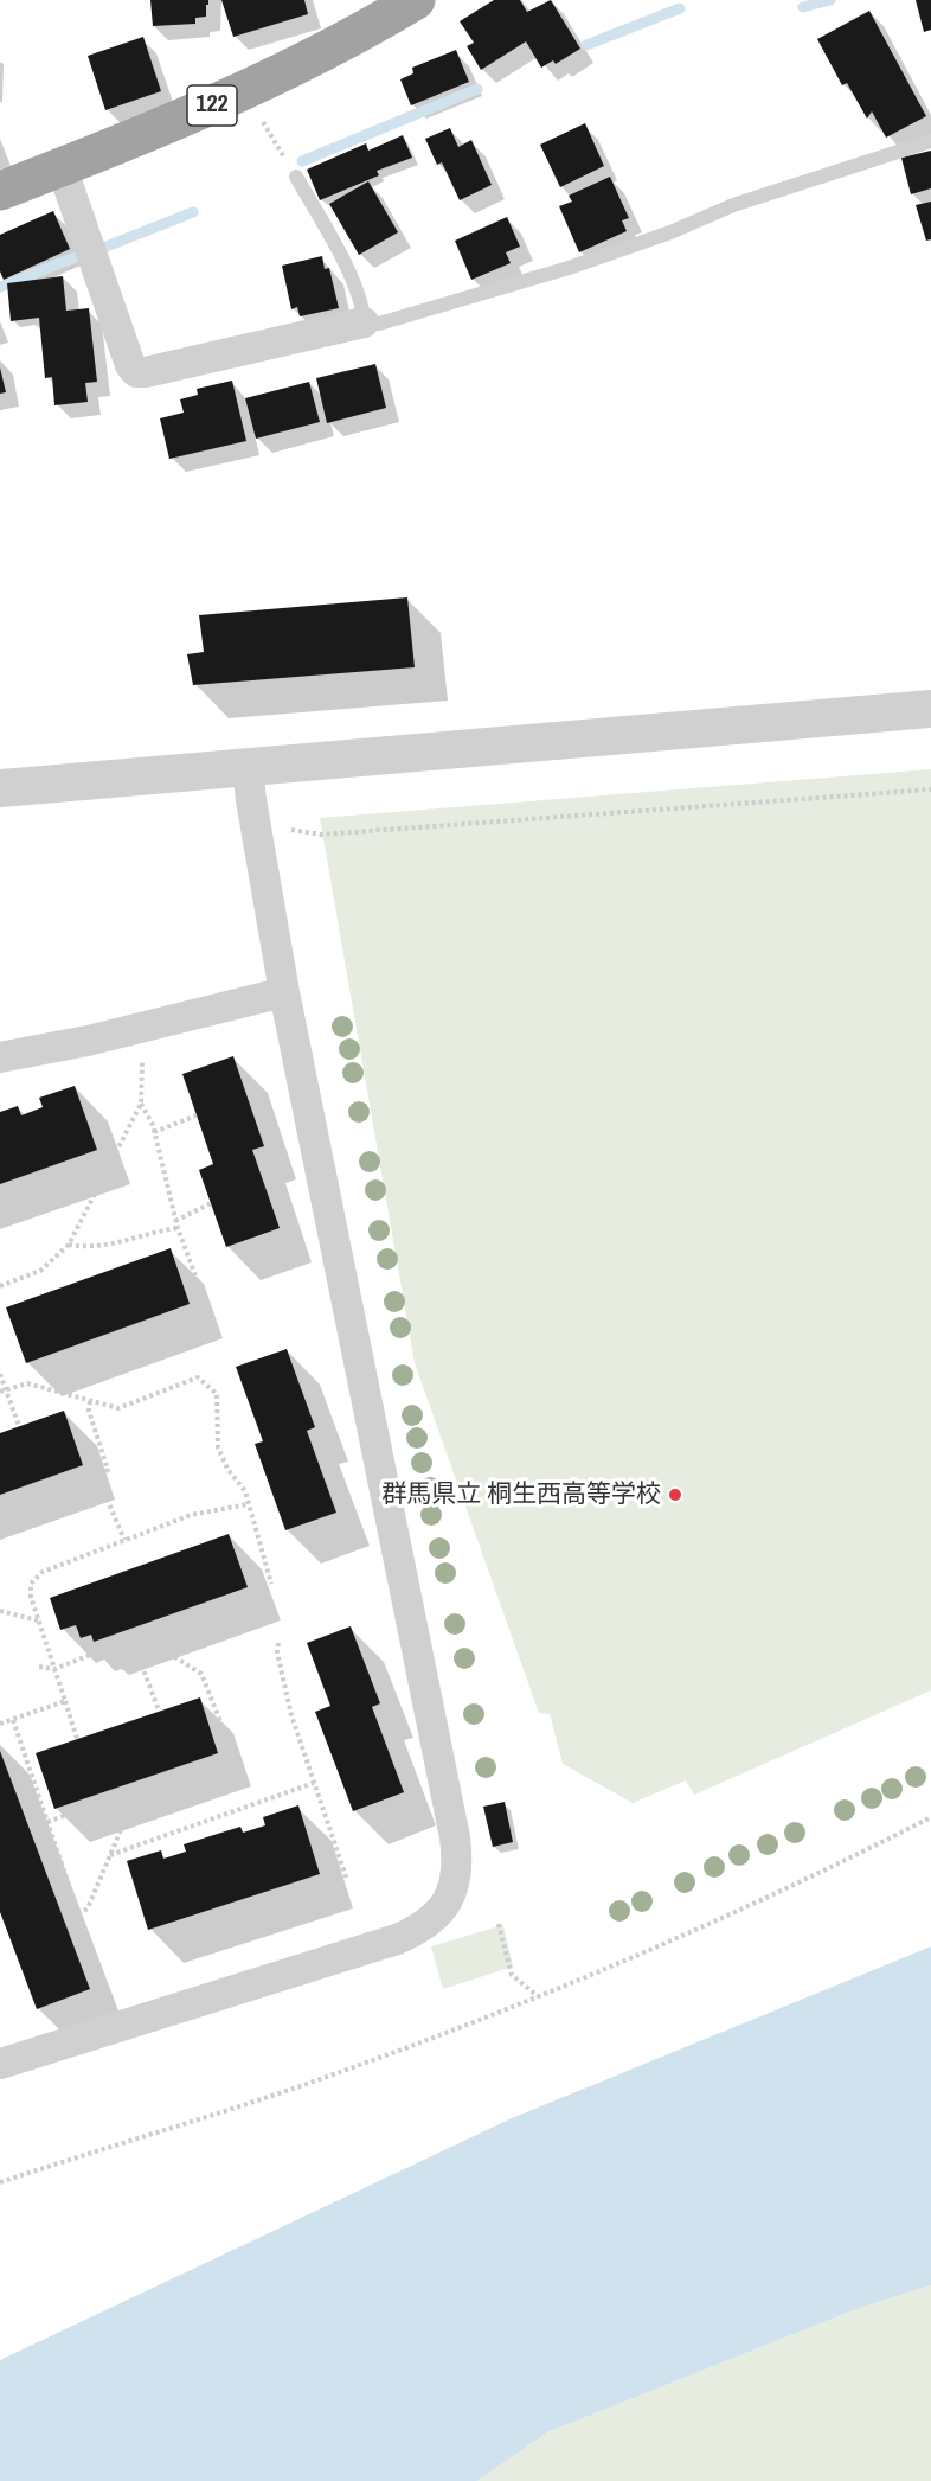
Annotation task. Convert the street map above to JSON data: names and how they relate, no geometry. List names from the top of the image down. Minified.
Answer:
{"streets":{"highway":["122"]},"places":["群馬県立 桐生西高等学校"]}
